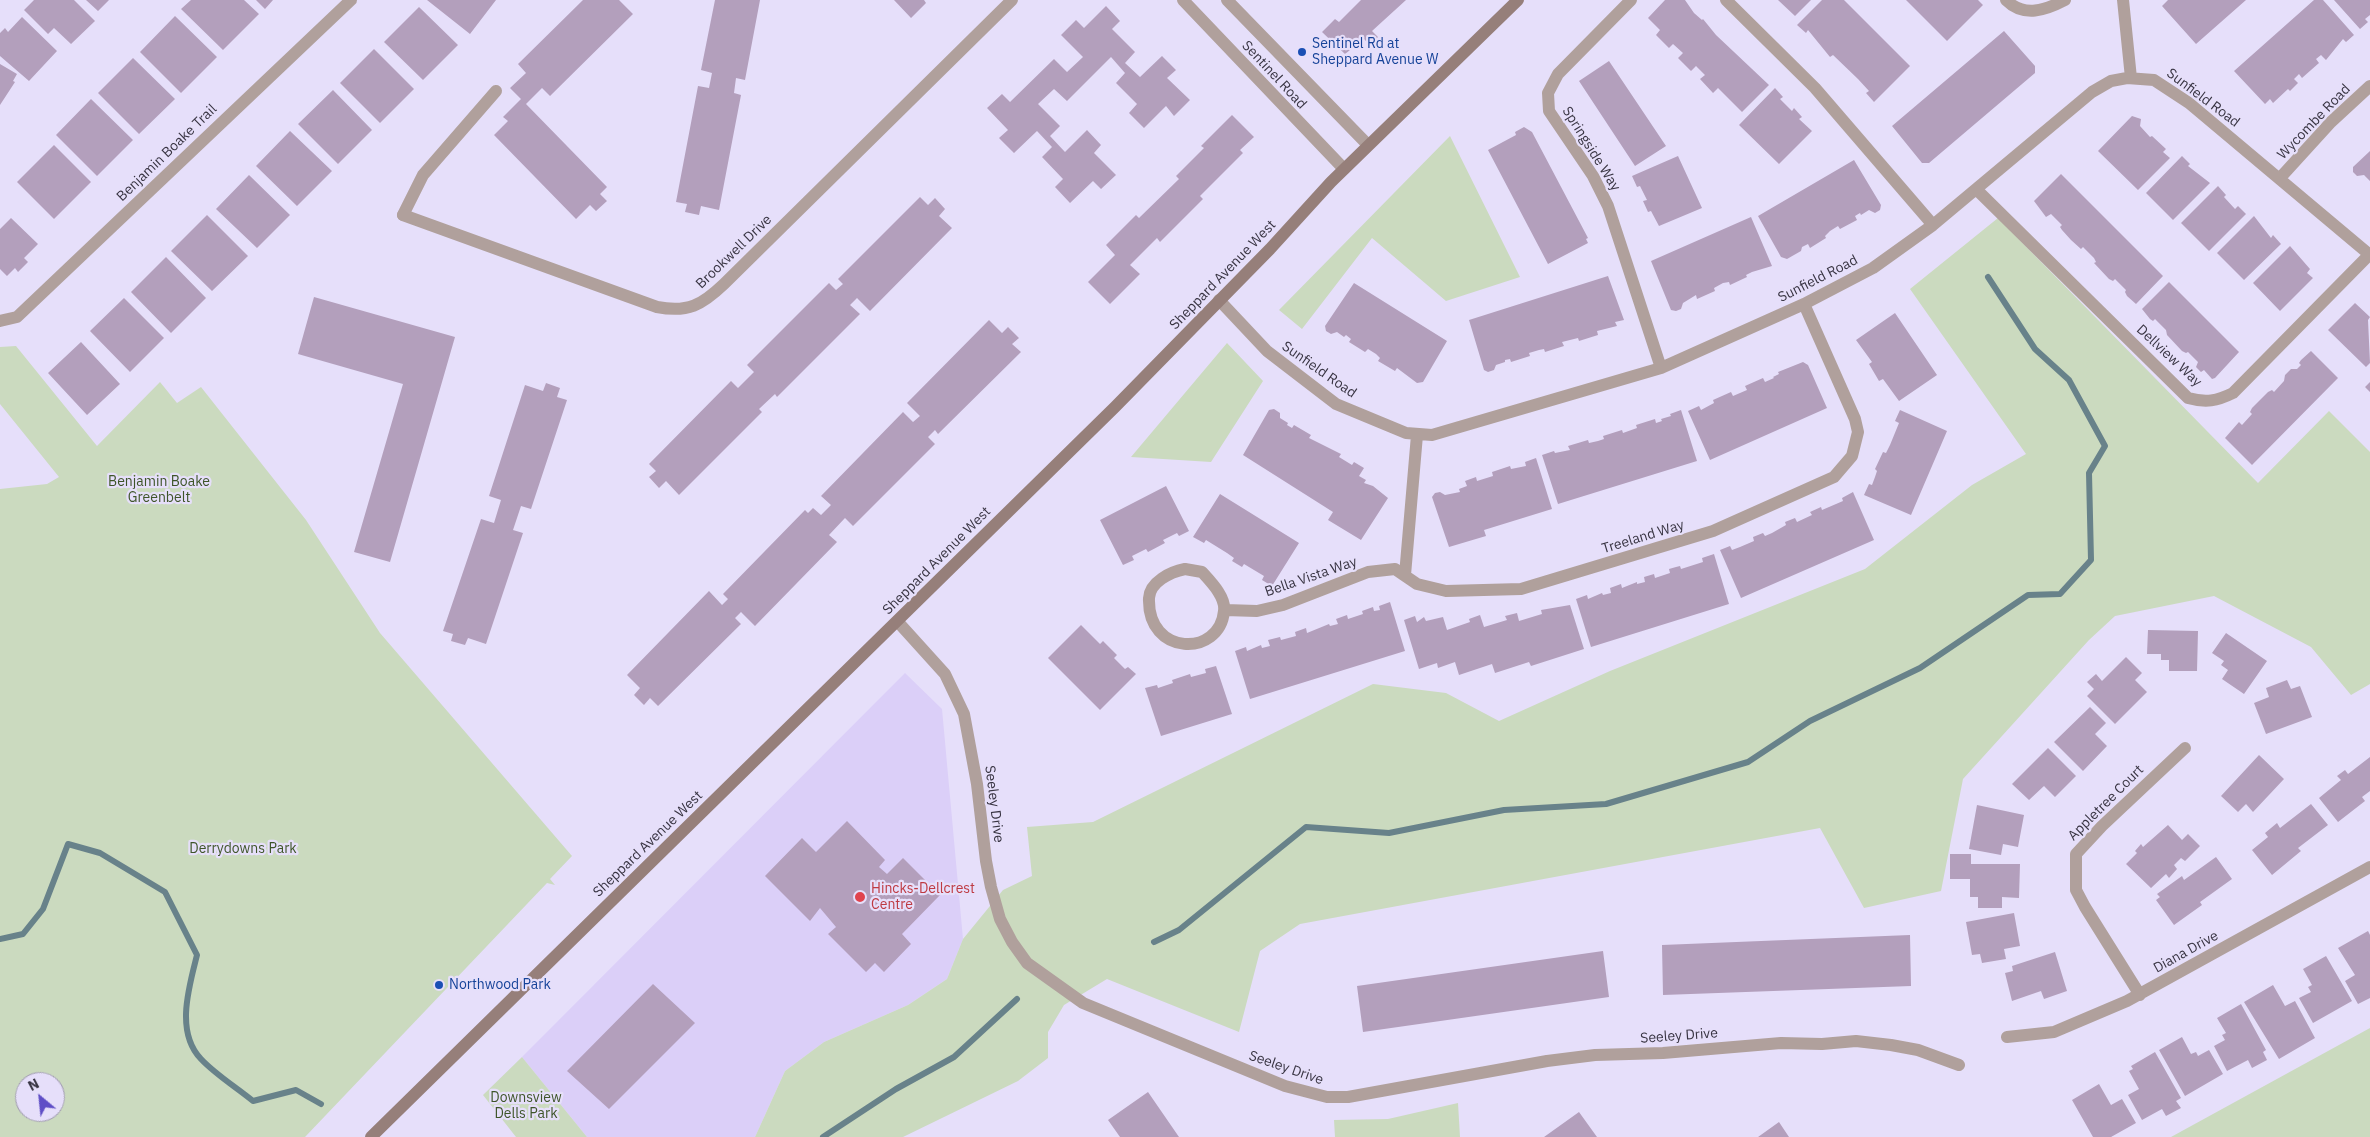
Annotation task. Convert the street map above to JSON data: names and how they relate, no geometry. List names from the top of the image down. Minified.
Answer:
{"streets":{"main road":["Sheppard Avenue West"],"street":["Sentinel Road","Sunfield Road","Wycombe Road","Springside Way","Benjamin Boake Trail","Brookwell Drive","Dellview Way","Treeland Way","Bella Vista Way","Appletree Court","Seeley Drive","Diana Drive"]},"crossings":[["Sentinel Road","Sheppard Avenue West"],["Sunfield Road","Wycombe Road"],["Sunfield Road","Springside Way"],["Sunfield Road","Sheppard Avenue West"],["Sunfield Road","Dellview Way"],["Sunfield Road","Treeland Way"],["Sheppard Avenue West","Seeley Drive"],["Treeland Way","Bella Vista Way"],["Appletree Court","Diana Drive"]],"parks":["Benjamin Boake Greenbelt","Derrydowns Park","Downsview Dells Park"],"places":["Sentinel Rd at Sheppard Avenue W","Hincks-Dellcrest Centre","Northwood Park"],"north":"top left"}
